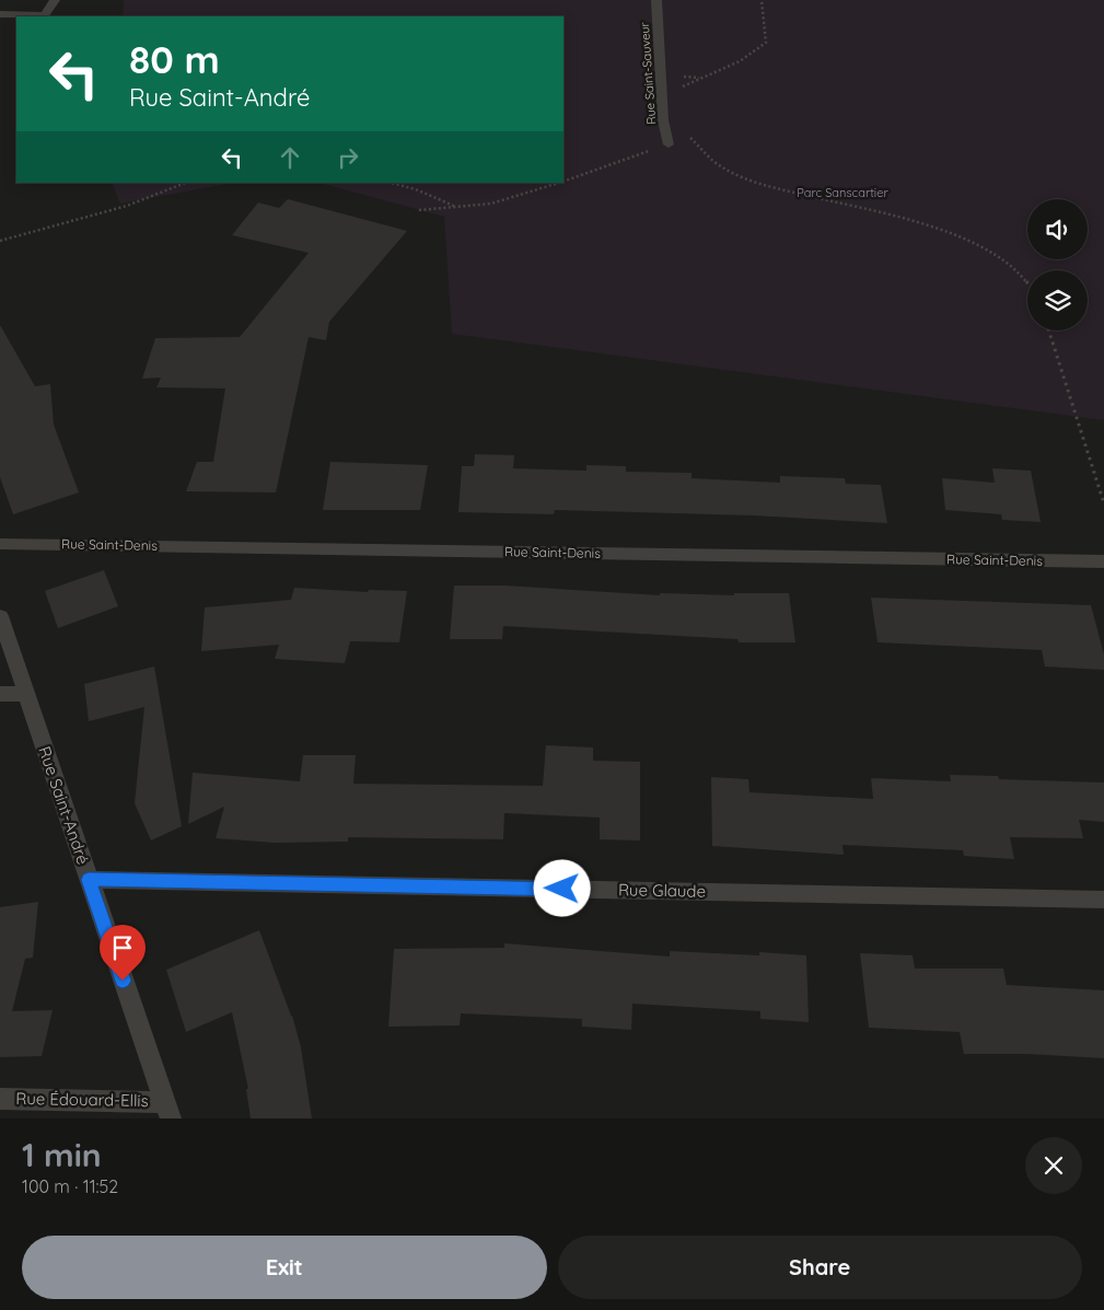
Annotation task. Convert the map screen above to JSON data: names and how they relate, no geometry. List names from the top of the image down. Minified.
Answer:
{"streets":{"street":["Rue Saint-Sauveur","Rue Saint-Denis","Rue Saint-André","Rue Glaude","Rue Édouard-Ellis"]},"crossings":[["Rue Saint-André","Rue Glaude"],["Rue Saint-André","Rue Édouard-Ellis"]],"parks":["Parc Sanscartier"],"page":{"turn":["80 m","Rue Saint-André"],"heading":["1 min","100 m · 11:52"],"buttons":["Exit","Share"]}}
